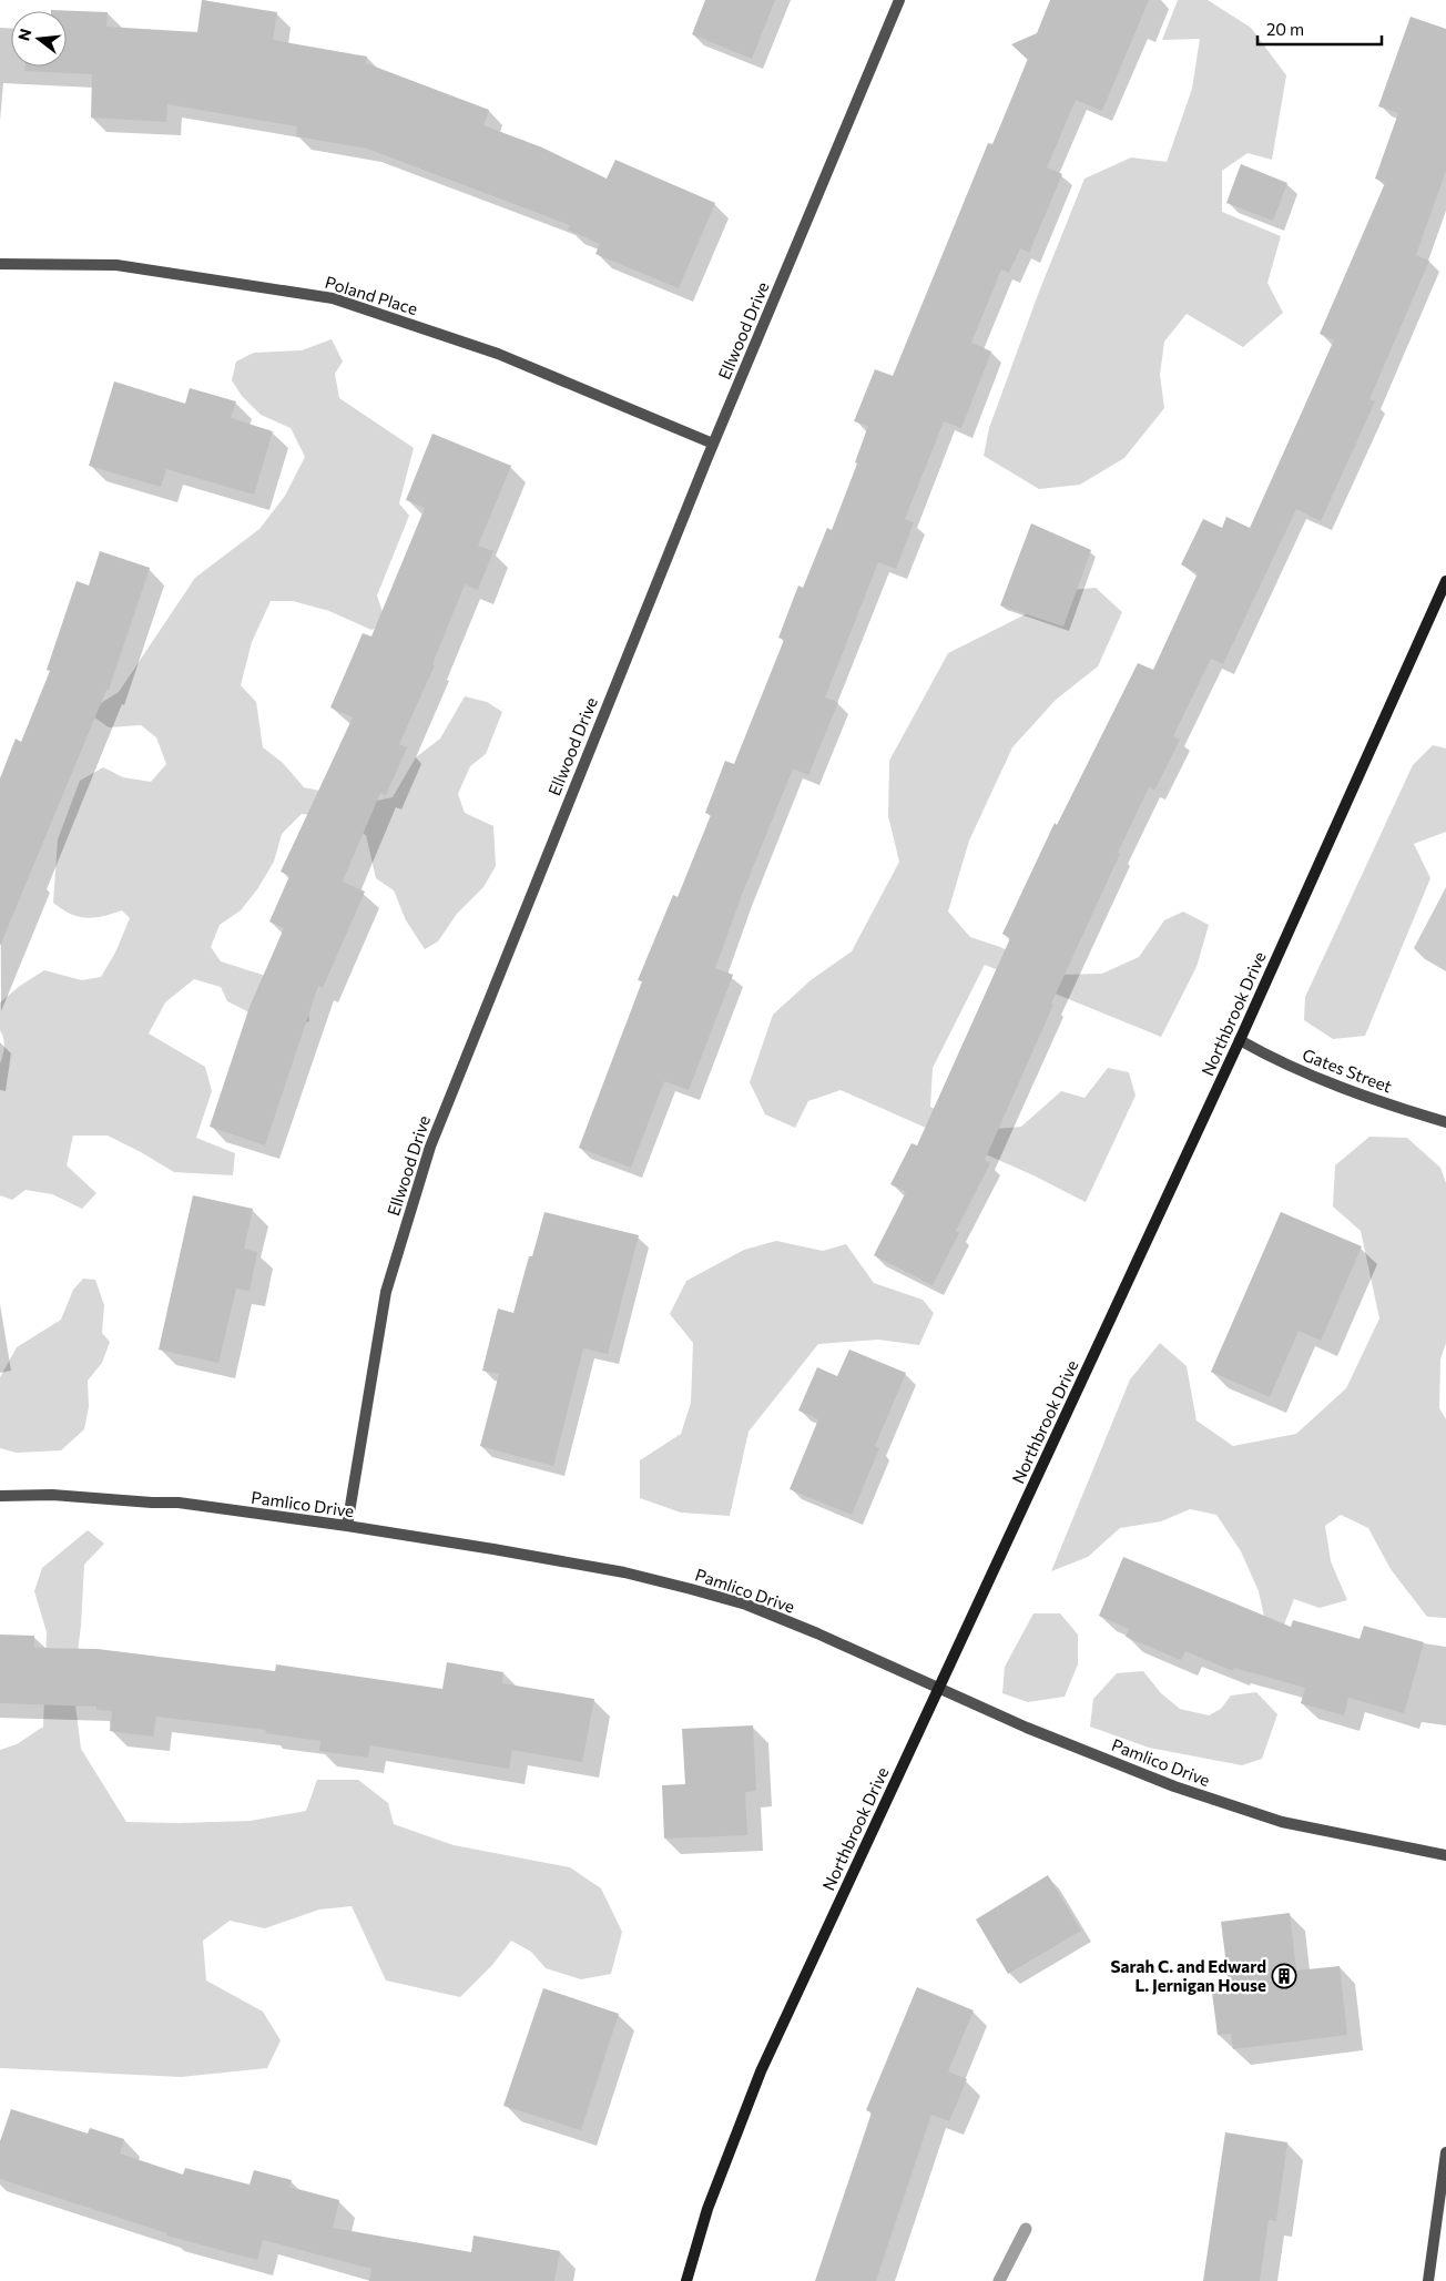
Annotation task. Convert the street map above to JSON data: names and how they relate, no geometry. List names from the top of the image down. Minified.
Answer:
{"streets":{"street":["Poland Place","Ellwood Drive","Northbrook Drive","Gates Street","Pamlico Drive"]},"crossings":[["Poland Place","Ellwood Drive"],["Ellwood Drive","Pamlico Drive"],["Northbrook Drive","Gates Street"],["Northbrook Drive","Pamlico Drive"]],"places":{"building":["Sarah C. and Edward L. Jernigan House"]},"scale_bar":"20 m","north":"left"}
